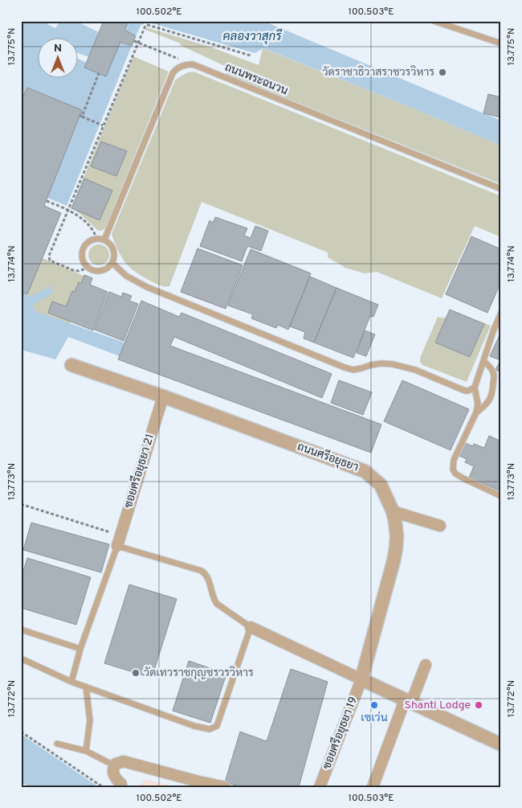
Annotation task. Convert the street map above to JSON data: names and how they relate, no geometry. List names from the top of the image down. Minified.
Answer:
{"streets":{"street":["ถนนศรีอยุธยา","ซอยศรีอยุธยา 21","ซอยศรีอยุธยา 19"],"lane":["ถนนพระฉนวน"]},"crossings":[["ถนนศรีอยุธยา","ซอยศรีอยุธยา 21"],["ถนนศรีอยุธยา","ซอยศรีอยุธยา 19"]],"water":["คลองวาสุกรี"],"places":["วัดราชาธิวาสราชวรวิหาร","วัดเทวราชกุญชรวรวิหาร","เซเว่น","Shanti Lodge"],"north":"top","coordinates":["100.502°E","100.503°E","13.775°N","13.774°N","13.773°N","13.772°N"]}
